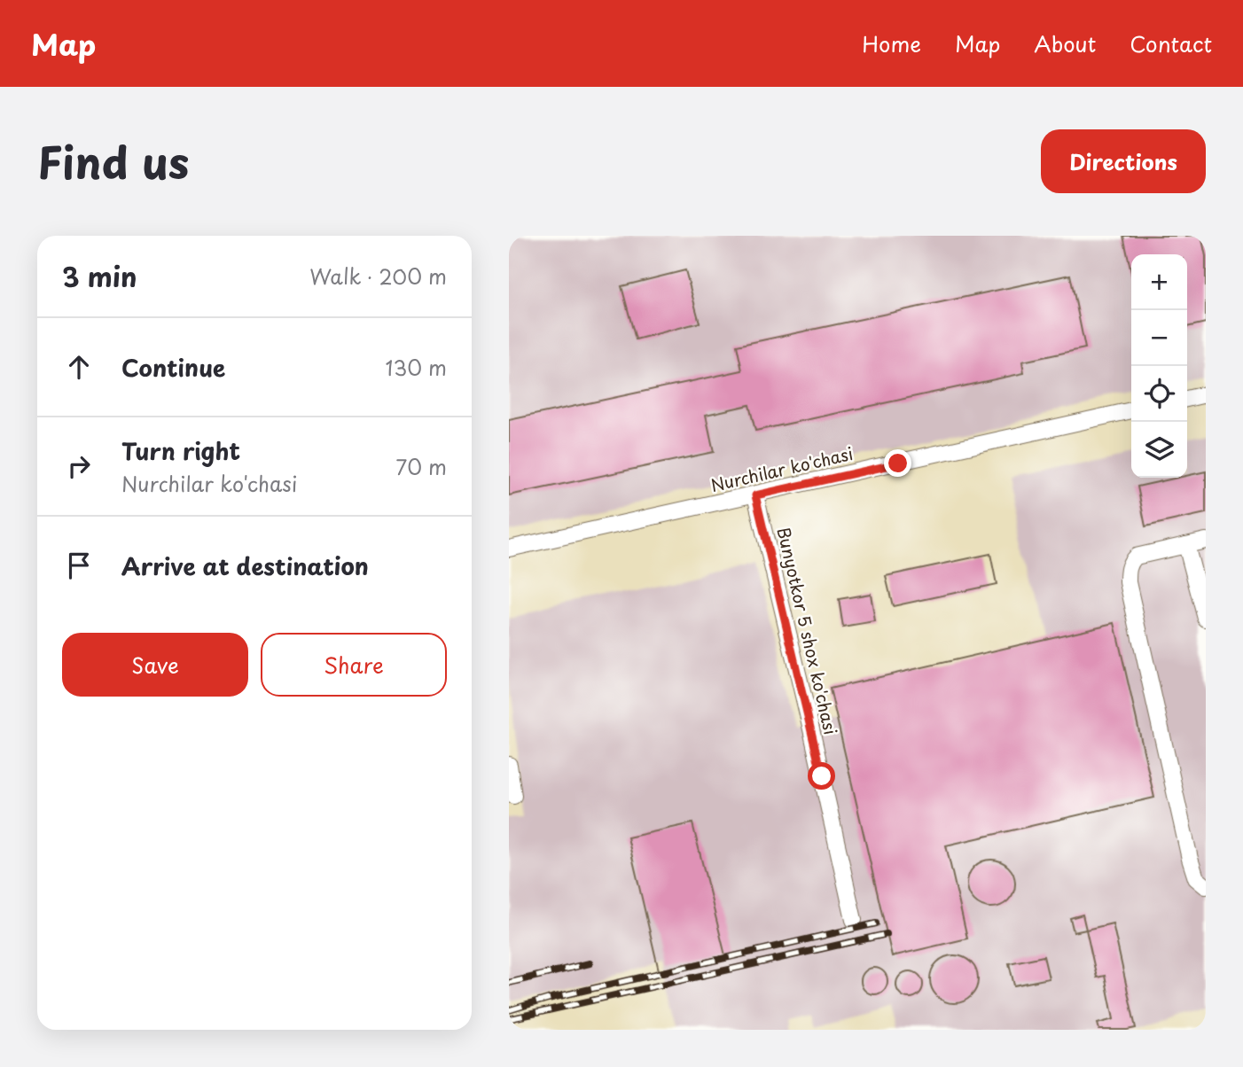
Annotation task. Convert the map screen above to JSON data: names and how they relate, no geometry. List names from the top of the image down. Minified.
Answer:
{"streets":{"street":["Nurchilar ko'chasi","Bunyotkor 5 shox ko'chasi"]},"crossings":[["Nurchilar ko'chasi","Bunyotkor 5 shox ko'chasi"]],"page":{"header":"Map","nav":["Home","Map","About","Contact"],"title":"Find us","buttons":["Directions",["Save","Share"]],"heading":["3 min","Walk · 200 m"],"map_buttons":["+","−"],"list":[["Continue","130 m"],["Turn right","Nurchilar ko'chasi","70 m"],"Arrive at destination"]}}
